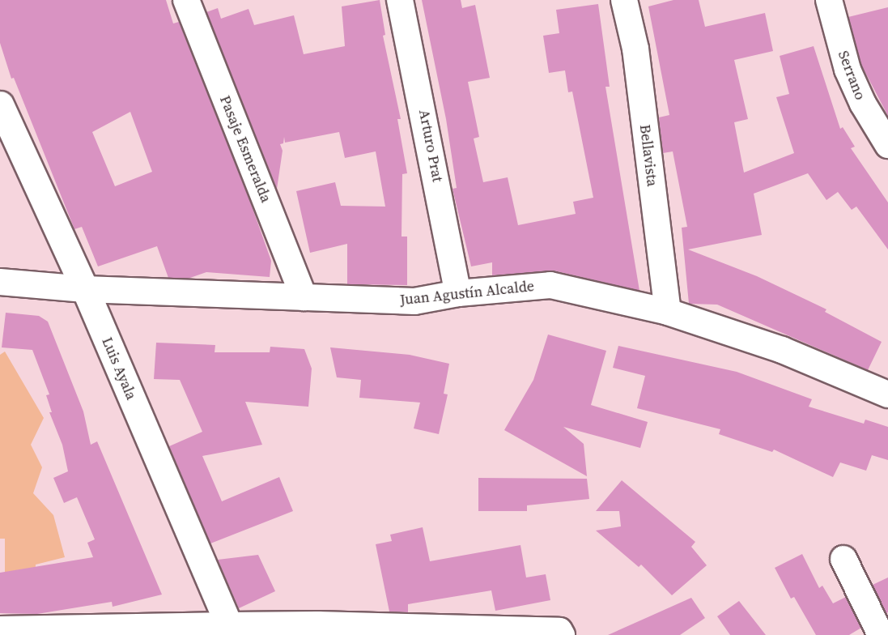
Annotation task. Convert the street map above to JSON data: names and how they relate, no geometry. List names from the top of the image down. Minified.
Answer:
{"streets":{"street":["Serrano","Arturo Prat","Pasaje Esmeralda","Bellavista","Juan Agustín Alcalde","Luis Ayala"]},"crossings":[["Arturo Prat","Juan Agustín Alcalde"],["Pasaje Esmeralda","Juan Agustín Alcalde"],["Bellavista","Juan Agustín Alcalde"],["Juan Agustín Alcalde","Luis Ayala"]]}
